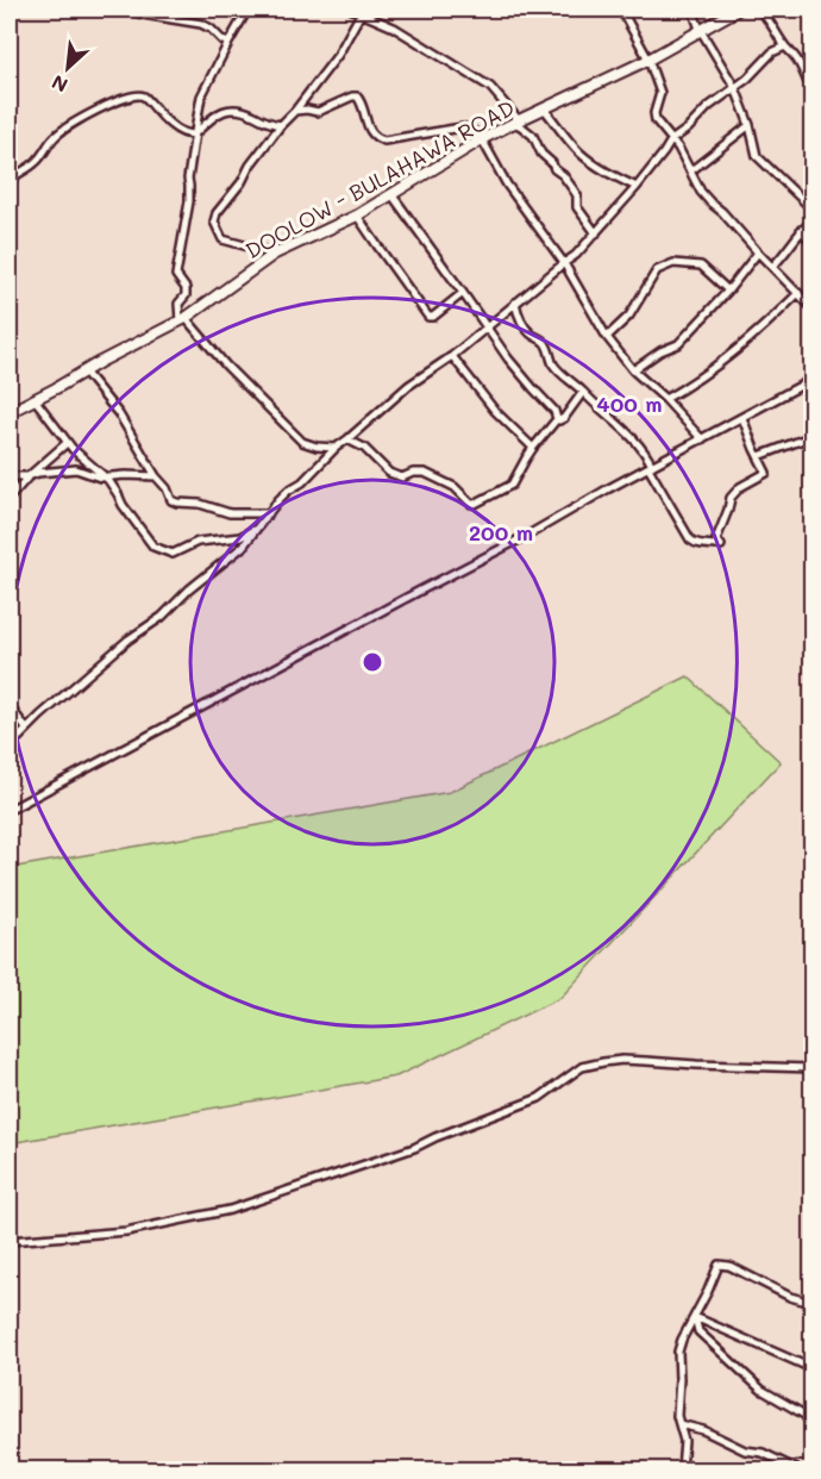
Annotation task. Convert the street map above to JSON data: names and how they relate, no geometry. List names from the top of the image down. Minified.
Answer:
{"streets":{"main road":["DOOLOW - BULAHAWA ROAD"]},"north":"bottom left","rings":["400 m","200 m"]}
